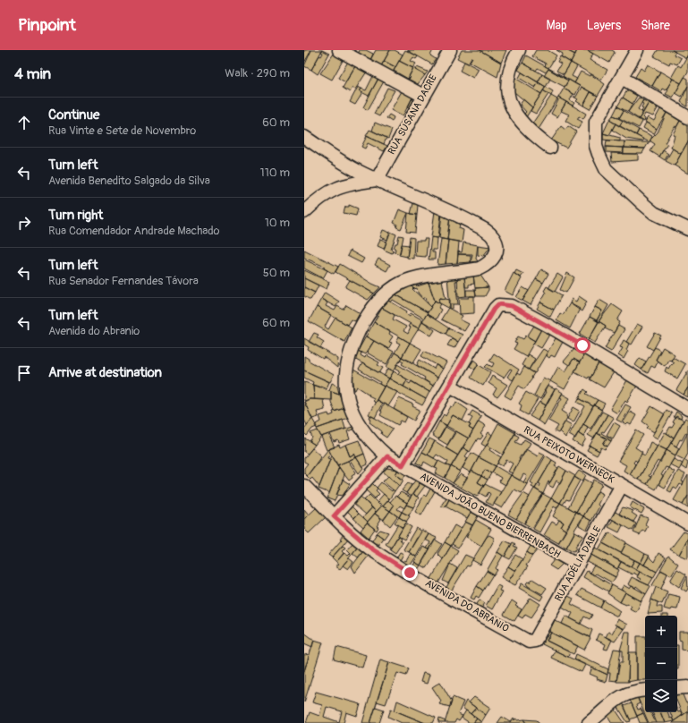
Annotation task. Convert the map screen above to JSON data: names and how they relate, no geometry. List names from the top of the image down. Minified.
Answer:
{"streets":{"street":["RUA SUSANA DACRE","RUA PEIXOTO WERNECK","AVENIDA JOÃO BUENO BIERRENBACH","RUA ADÉLIA DABLE","AVENIDA DO ABRANIO"]},"crossings":[["RUA SUSANA DACRE","AVENIDA JOÃO BUENO BIERRENBACH"],["RUA PEIXOTO WERNECK","RUA ADÉLIA DABLE"],["AVENIDA JOÃO BUENO BIERRENBACH","RUA ADÉLIA DABLE"],["RUA ADÉLIA DABLE","AVENIDA DO ABRANIO"]],"page":{"header":"Pinpoint","nav":["Map","Layers","Share"],"heading":["4 min","Walk · 290 m"],"list":[["Continue","Rua Vinte e Sete de Novembro","60 m"],["Turn left","Avenida Benedito Salgado da Silva","110 m"],["Turn right","Rua Comendador Andrade Machado","10 m"],["Turn left","Rua Senador Fernandes Távora","50 m"],["Turn left","Avenida do Abranio","60 m"],"Arrive at destination"],"map_buttons":["+","−"]}}
